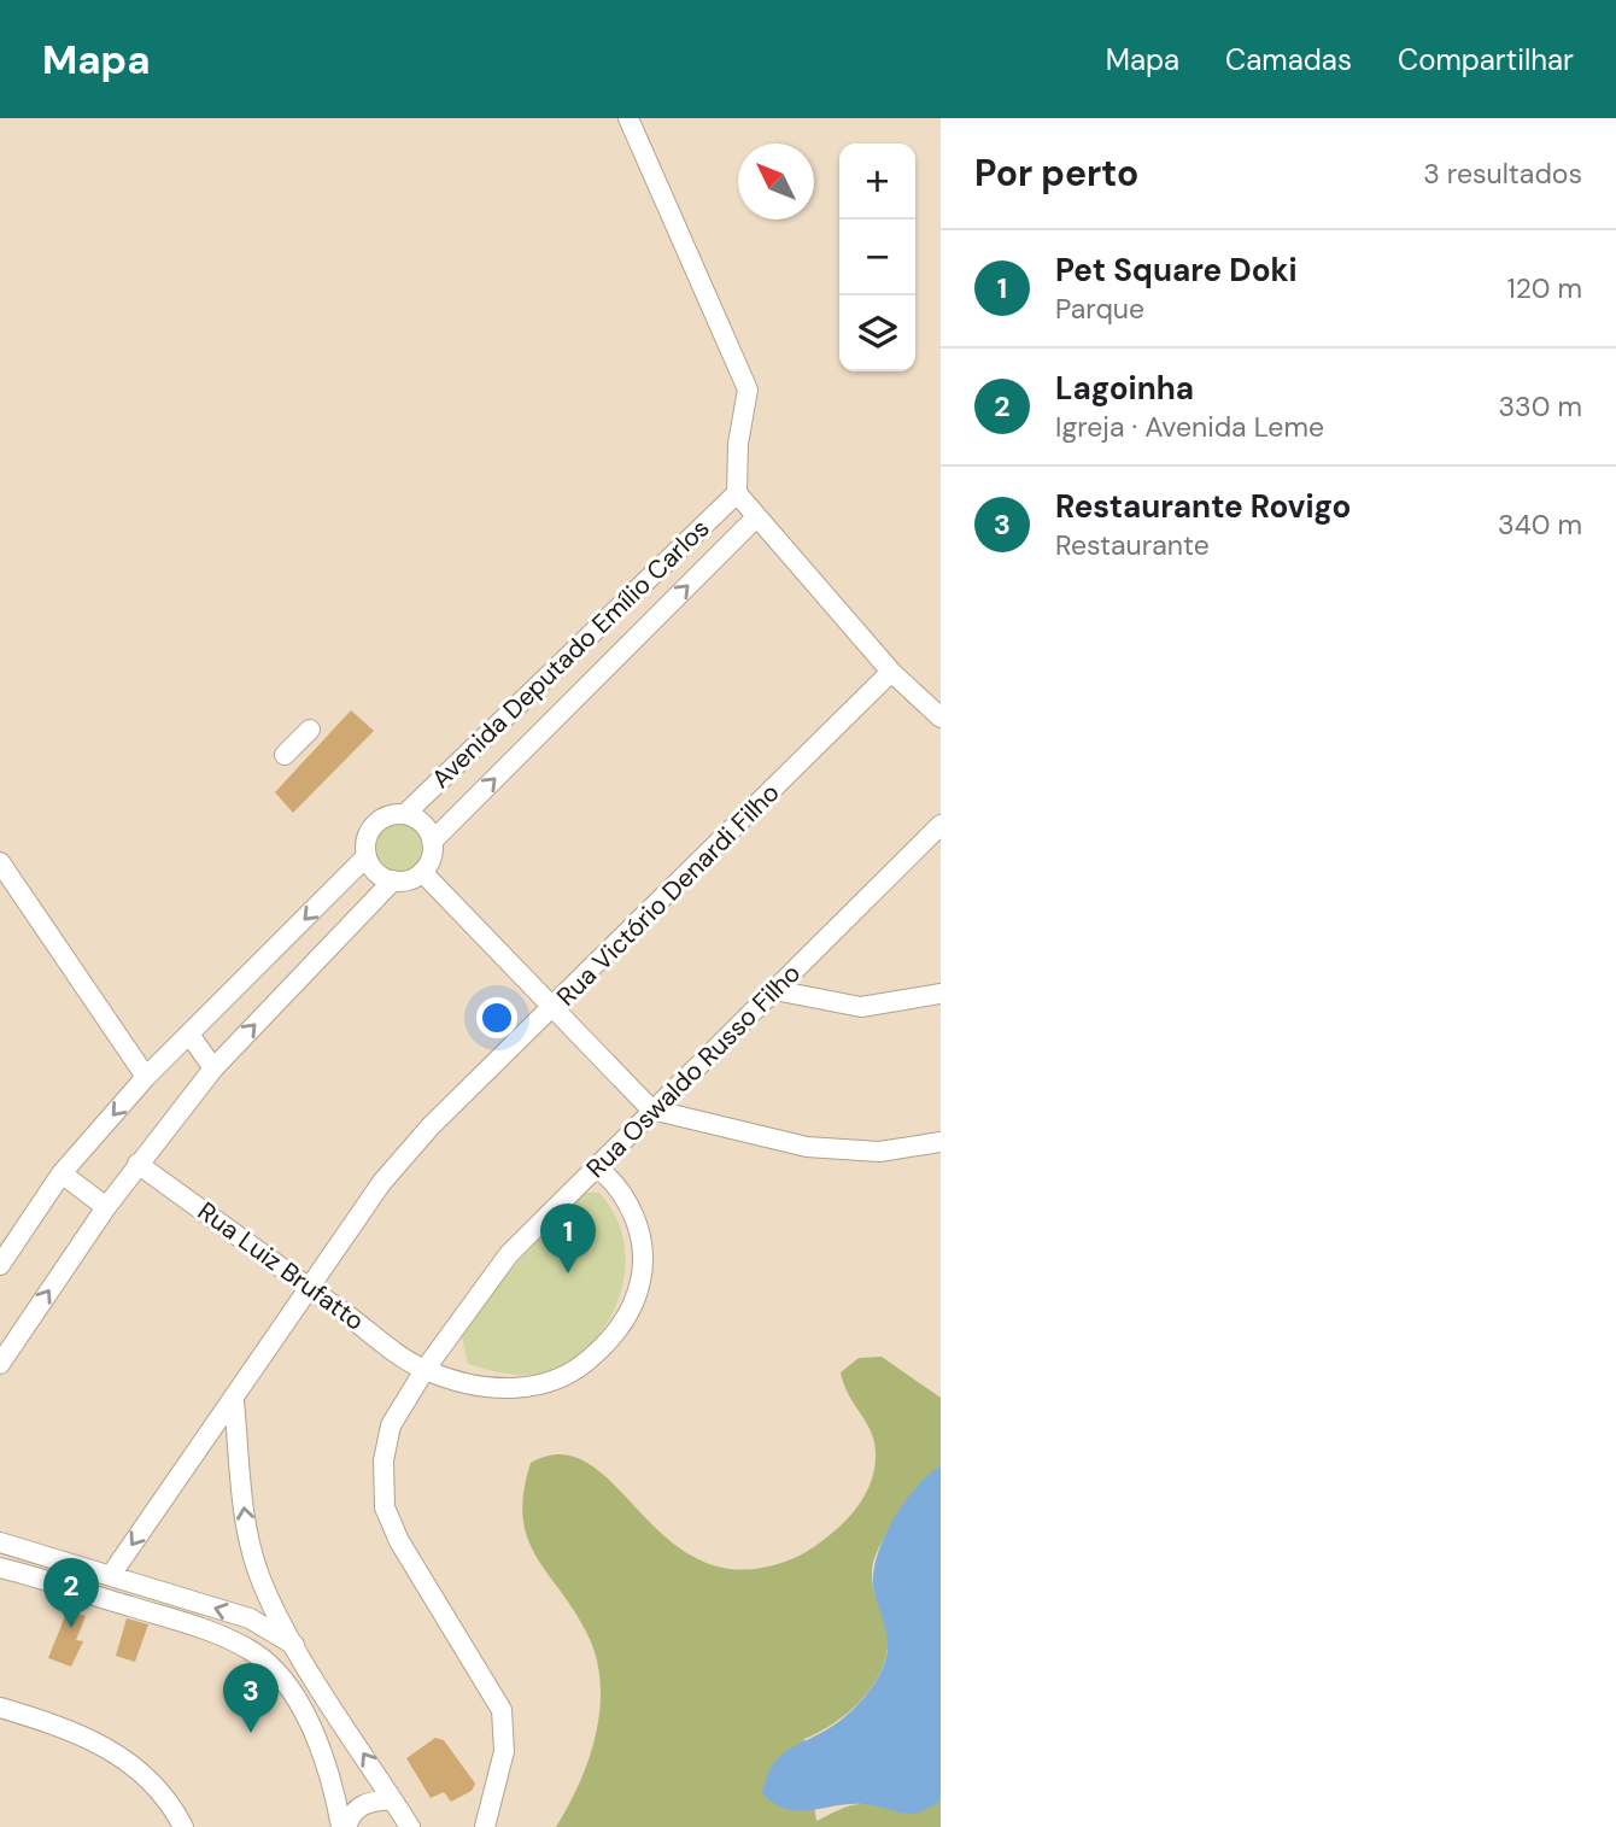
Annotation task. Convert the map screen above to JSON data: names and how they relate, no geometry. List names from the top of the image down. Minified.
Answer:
{"streets":{"street":["Avenida Deputado Emílio Carlos","Rua Victório Denardi Filho","Rua Oswaldo Russo Filho","Rua Luiz Brufatto"]},"crossings":[["Rua Victório Denardi Filho","Rua Luiz Brufatto"],["Rua Oswaldo Russo Filho","Rua Luiz Brufatto"]],"north":"top left","page":{"header":"Mapa","nav":["Mapa","Camadas","Compartilhar"],"heading":["Por perto","3 resultados"],"map_buttons":["+","−"],"list":[{"mark":"1","name":"Pet Square Doki","note":"Parque","value":"120 m"},{"mark":"2","name":"Lagoinha","note":"Igreja · Avenida Leme","value":"330 m"},{"mark":"3","name":"Restaurante Rovigo","note":"Restaurante","value":"340 m"}],"pins":["1","2","3"]}}
